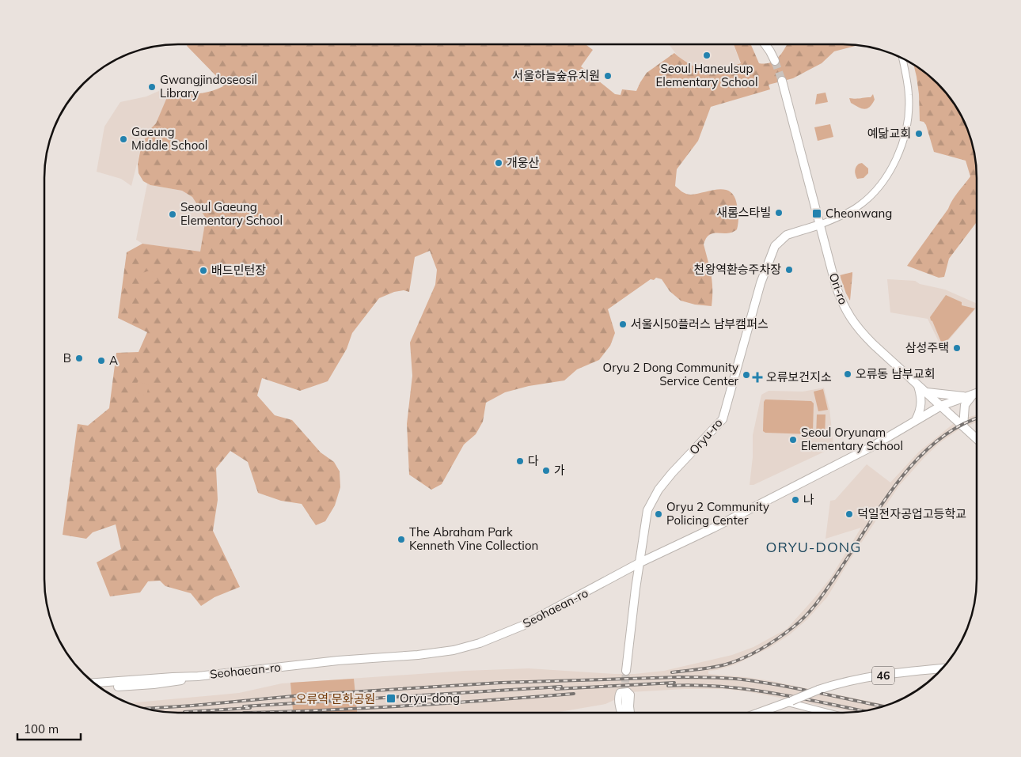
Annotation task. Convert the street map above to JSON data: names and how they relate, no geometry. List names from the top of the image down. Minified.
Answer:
{"streets":{"main road":["Ori-ro","Oryu-ro","Seohaean-ro","46"]},"crossings":[["Ori-ro","Oryu-ro"],["Ori-ro","Seohaean-ro"],["Oryu-ro","Seohaean-ro"]],"districts":["ORYU-DONG"],"parks":["오류역 문화공원"],"places":{"other":["Seoul Haneulsup Elementary School","서울하늘숲유치원","Gwangjindoseosil Library","예닮교회","Gaeung Middle School","개웅산","새롬스타빌","Seoul Gaeung Elementary School","천왕역환승주차장","배드민턴장","서울시50플러스 남부캠퍼스","삼성주택","B","A","오류동 남부교회","Oryu 2 Dong Community Service Center","Seoul Oryunam Elementary School","다","가","나","Oryu 2 Community Policing Center","덕일전자공업고등학교","The Abraham Park Kenneth Vine Collection"],"transit":["Cheonwang","Oryu-dong"],"health":["오류보건지소"]},"scale_bar":"100 m"}
